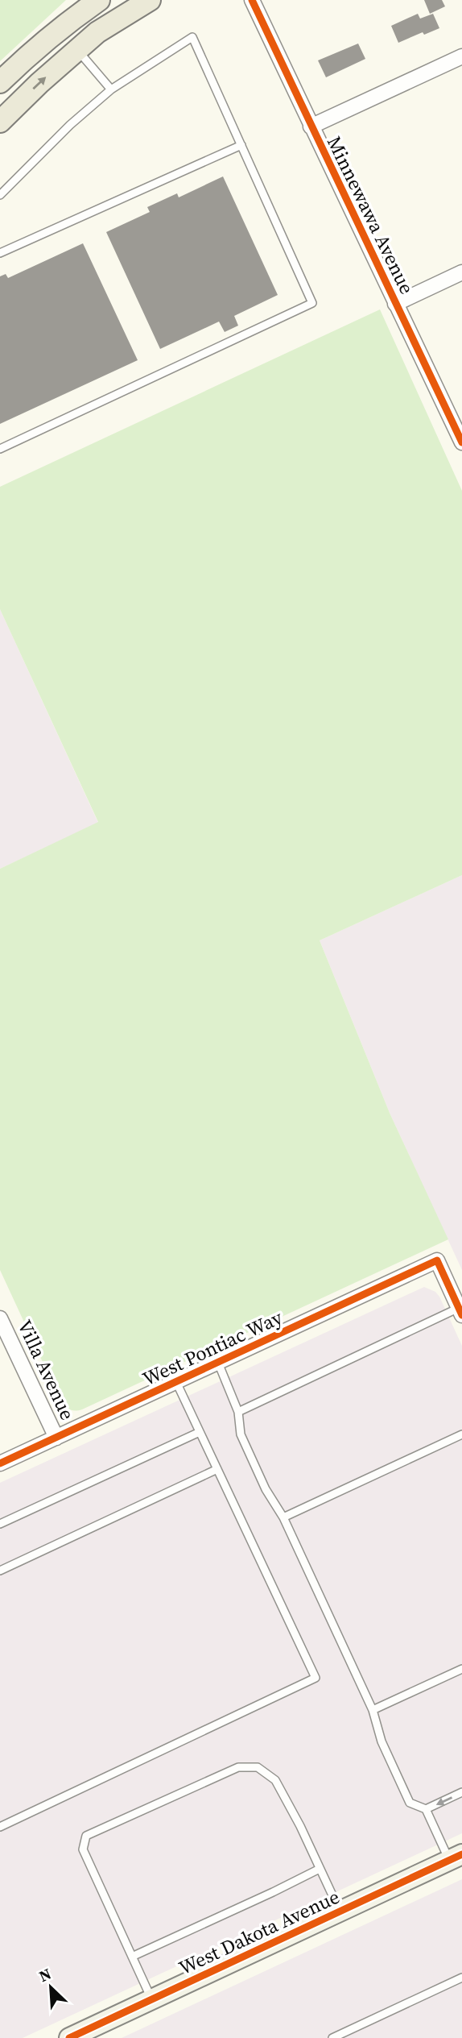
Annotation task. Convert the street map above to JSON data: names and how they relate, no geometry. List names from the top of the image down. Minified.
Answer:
{"streets":{"street":["Minnewawa Avenue","West Pontiac Way","Villa Avenue","West Dakota Avenue"]},"crossings":[["West Pontiac Way","Villa Avenue"]],"north":"top left"}
